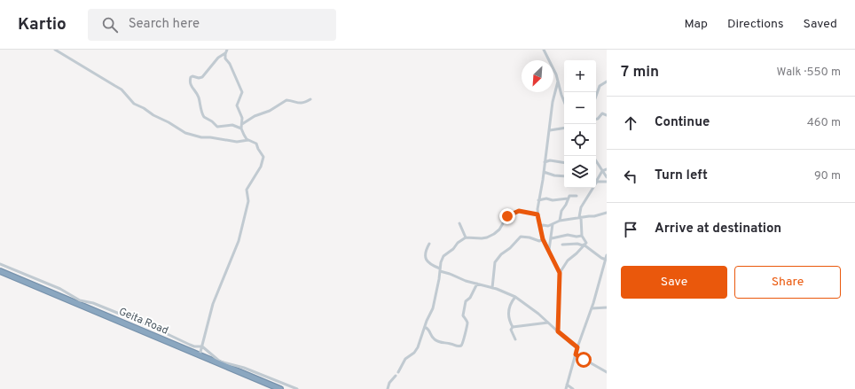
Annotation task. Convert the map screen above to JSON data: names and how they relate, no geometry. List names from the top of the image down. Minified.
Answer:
{"streets":{"highway":["Geita Road"]},"north":"bottom left","page":{"header":"Kartio","search":"Search here","nav":["Map","Directions","Saved"],"heading":["7 min","Walk · 550 m"],"map_buttons":["+","−"],"list":[["Continue","460 m"],["Turn left","90 m"],"Arrive at destination"],"buttons":["Save","Share"]}}
